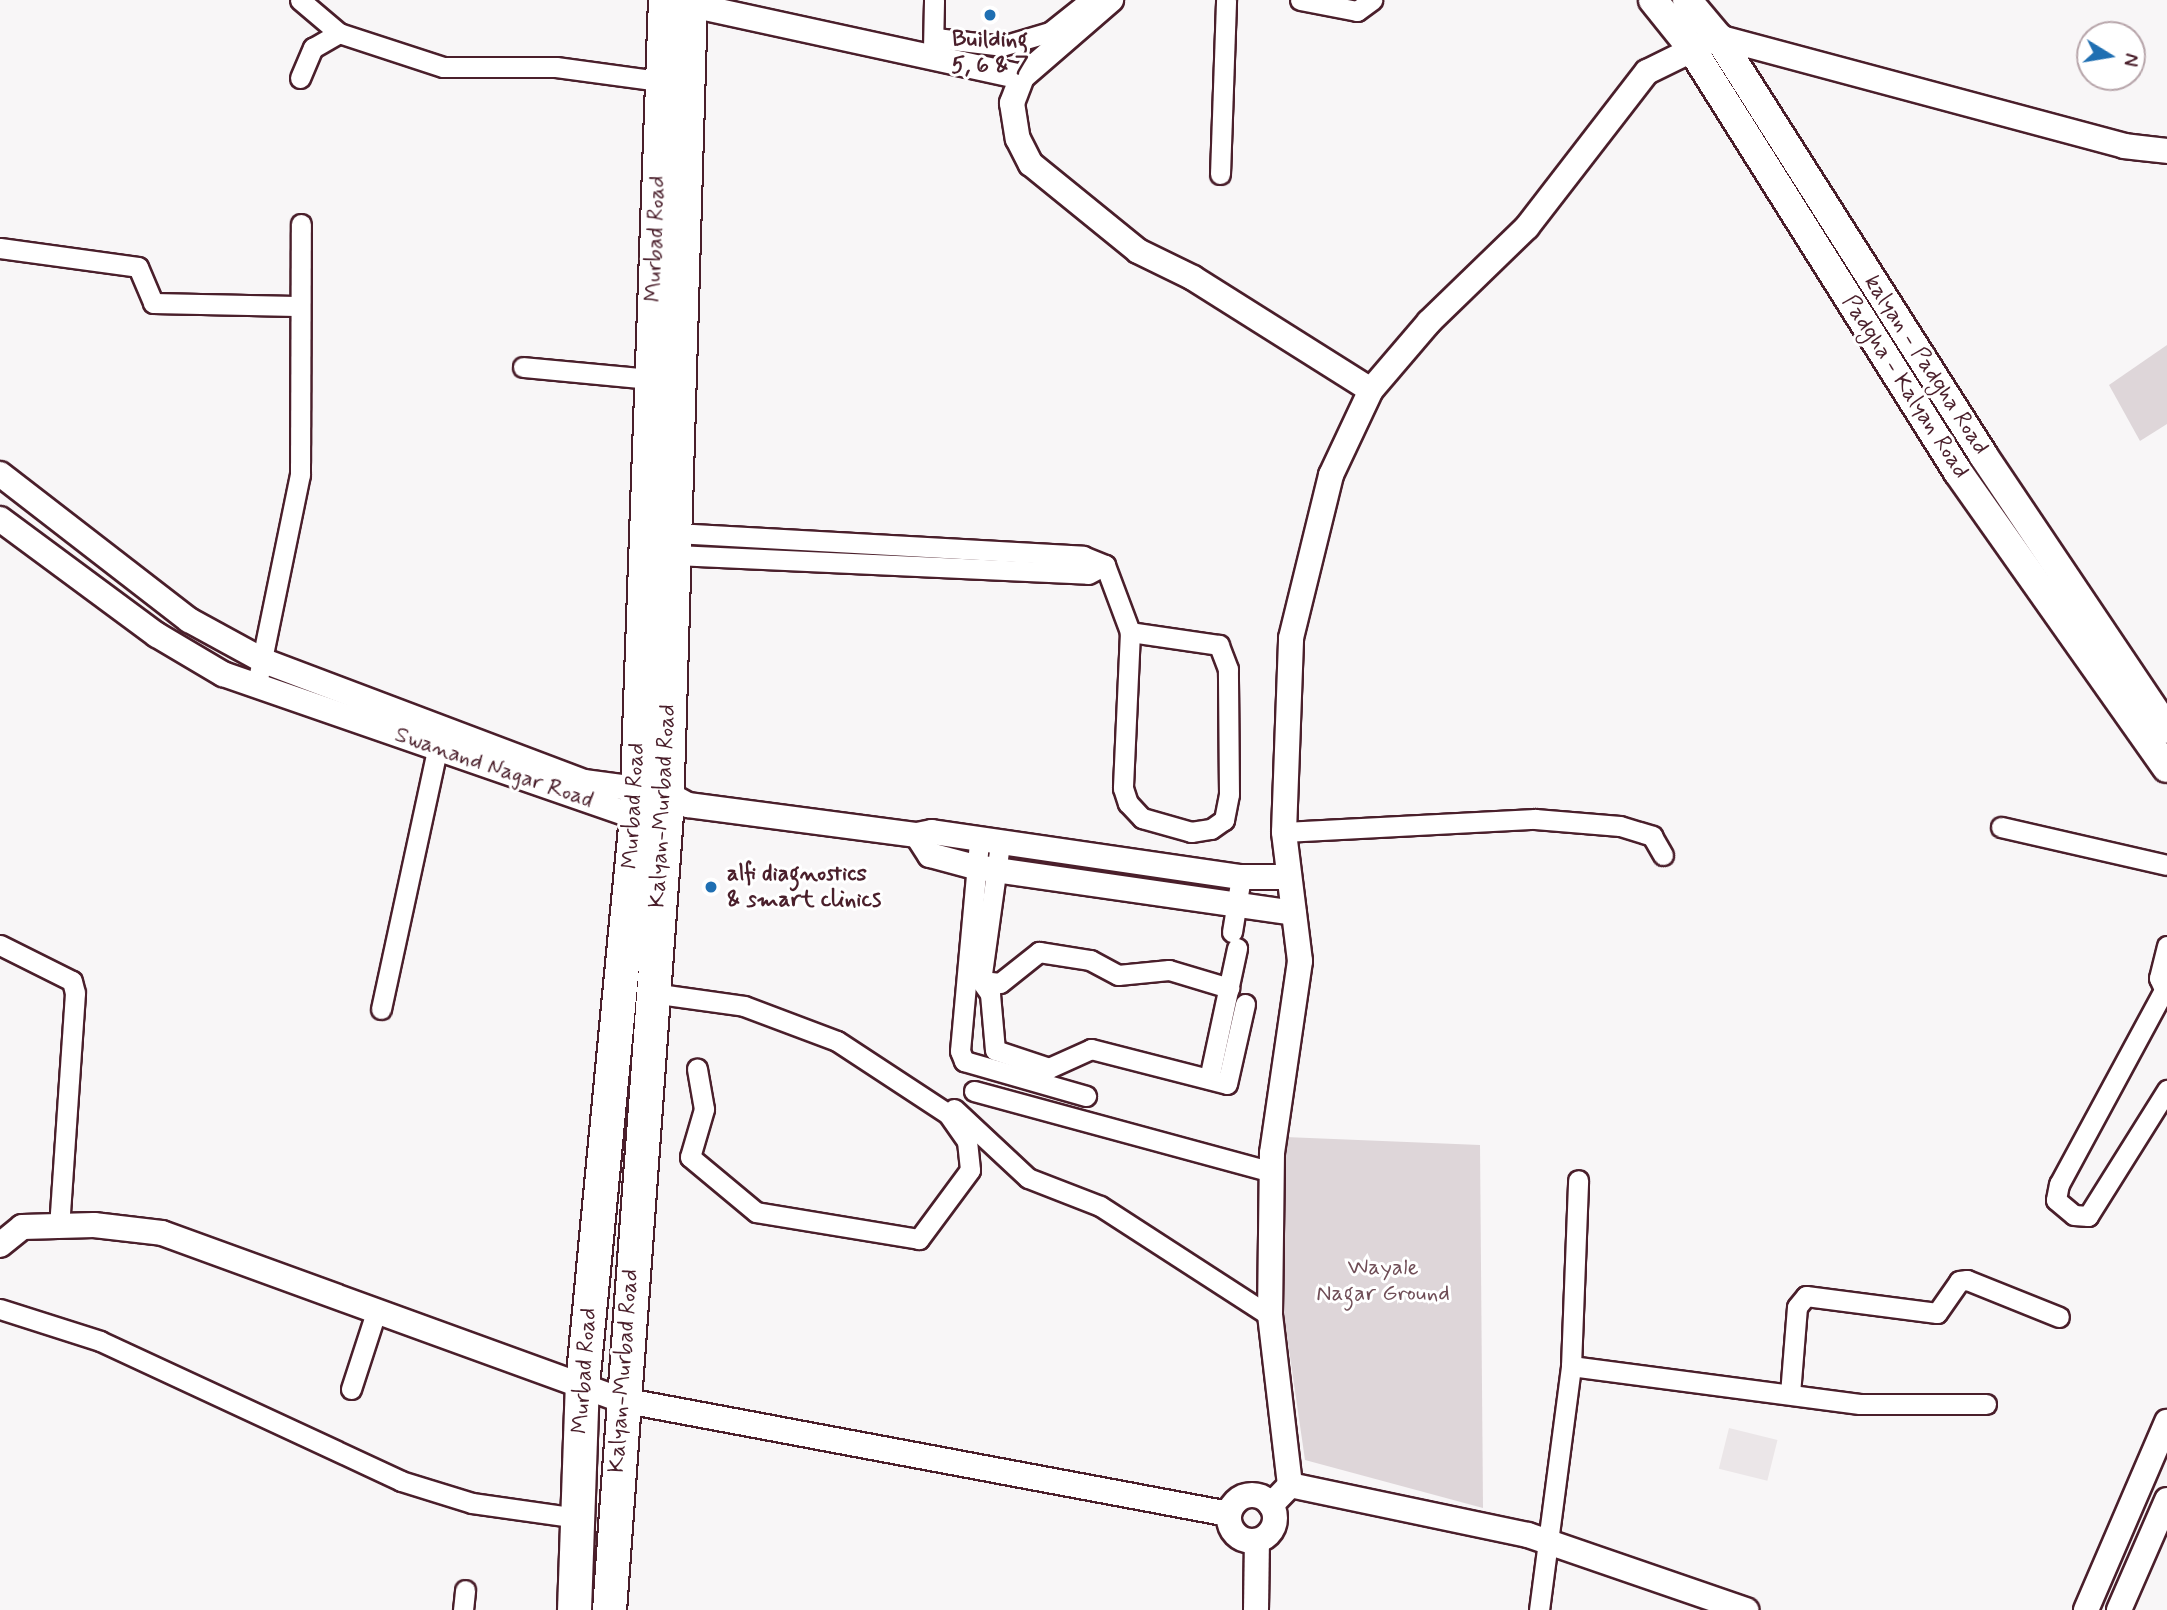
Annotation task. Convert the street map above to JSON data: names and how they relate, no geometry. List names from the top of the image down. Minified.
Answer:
{"streets":{"highway":["Murbad Road","Kalyan-Murbad Road"],"main road":["kalyan - Padgha Road","Padgha - Kalyan Road"],"street":["Swanand Nagar Road"]},"crossings":[["Murbad Road","Swanand Nagar Road"],["Murbad Road","Kalyan-Murbad Road"],["Swanand Nagar Road","Kalyan-Murbad Road"]],"parks":["Wayale Nagar Ground"],"places":["Building 5, 6 & 7","alfi diagnostics & smart clinics"],"north":"right"}
